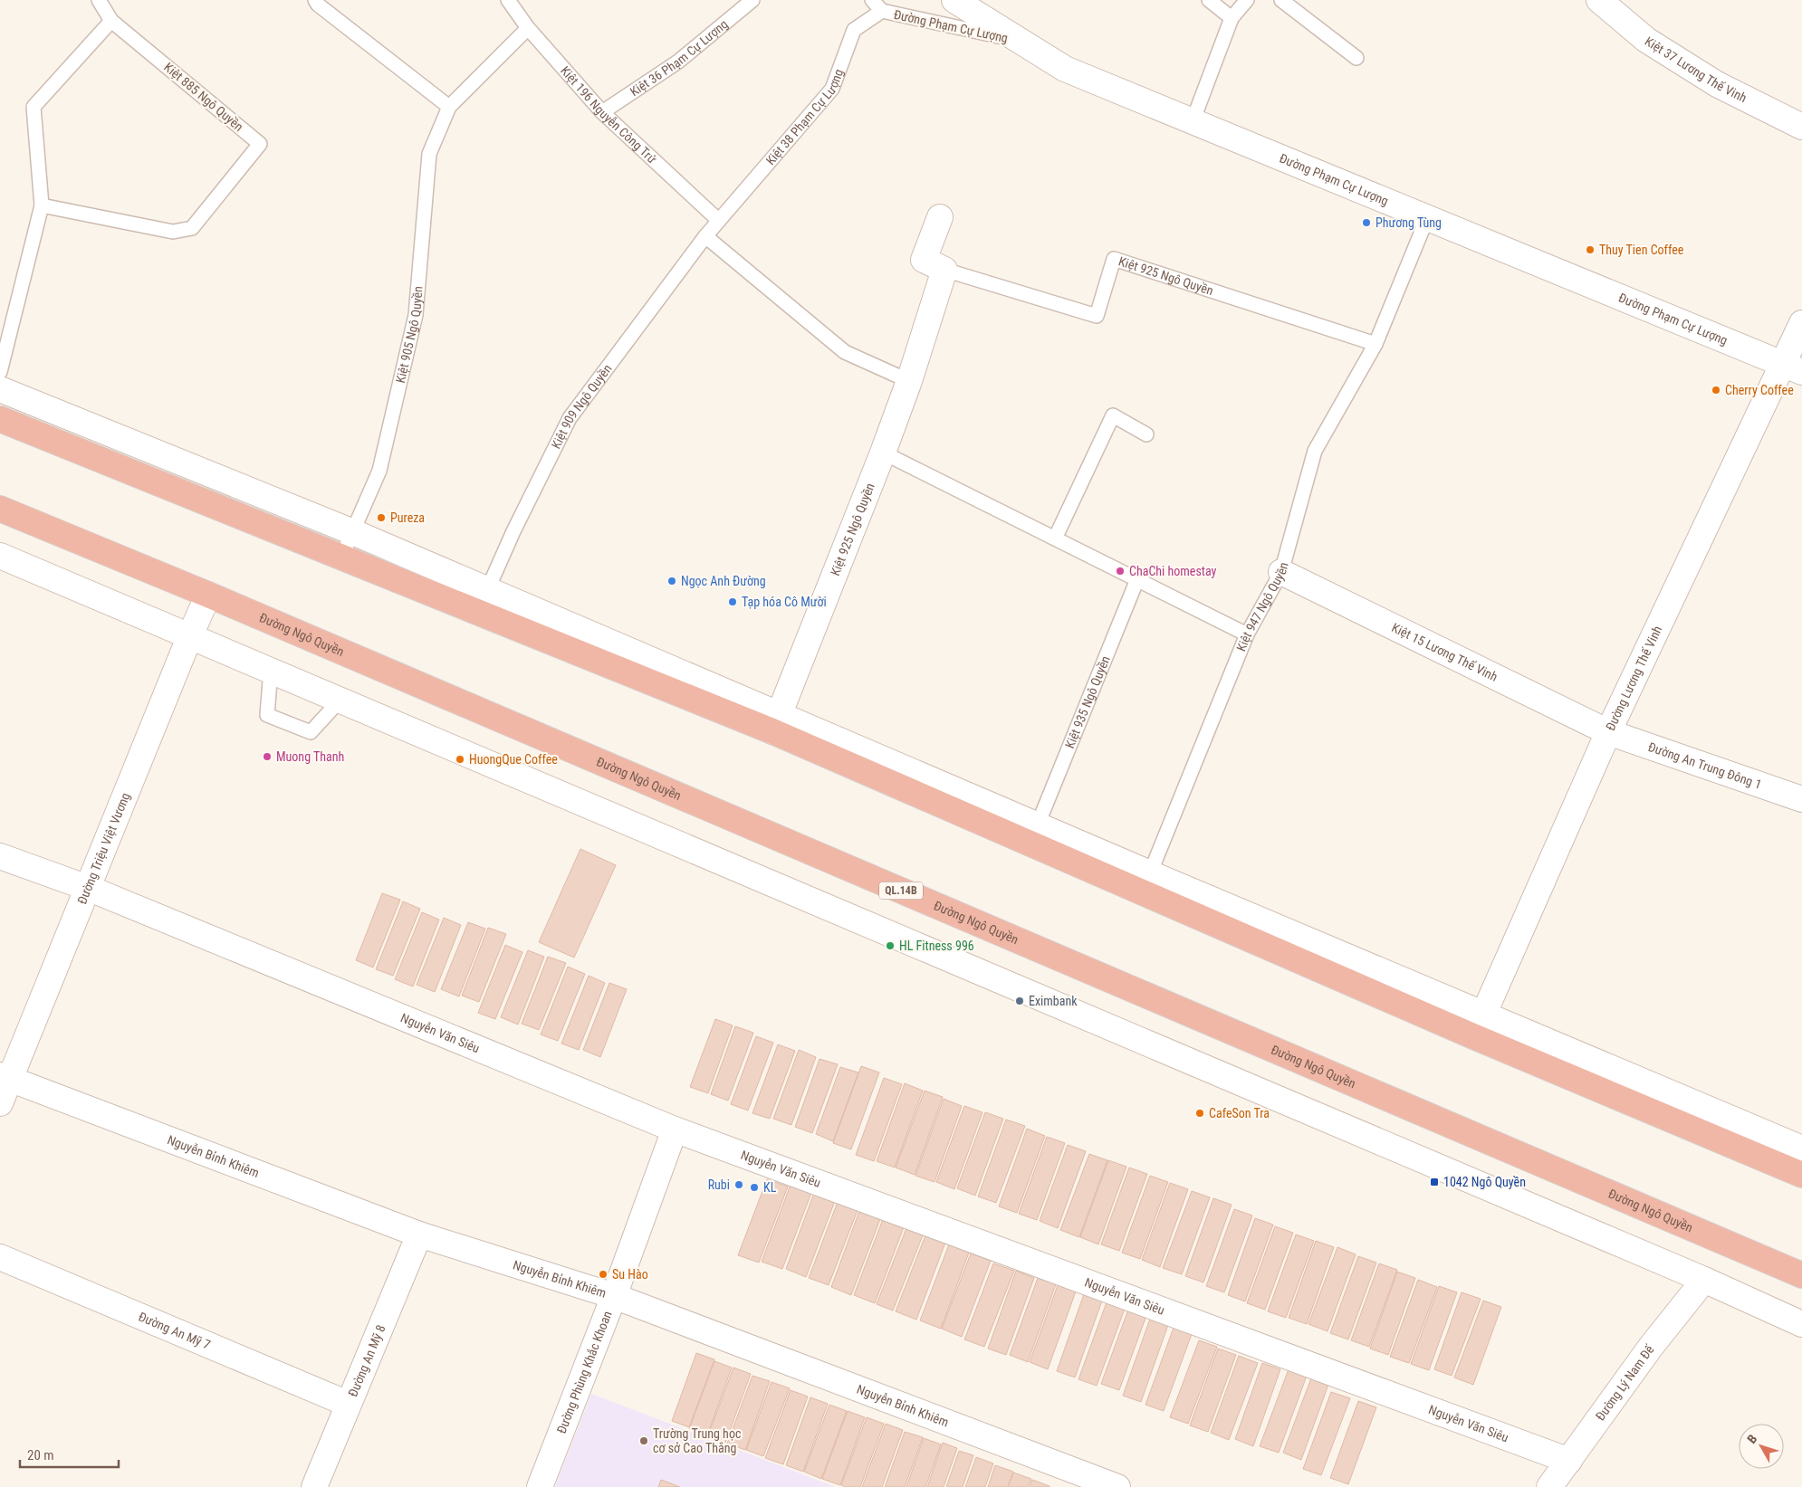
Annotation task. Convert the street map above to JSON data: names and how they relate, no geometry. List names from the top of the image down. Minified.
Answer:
{"streets":{"highway":["Đường Ngô Quyền","QL.14B"],"street":["Đường Phạm Cự Lượng","Kiệt 37 Lương Thế Vinh","Kiệt 925 Ngô Quyền","Kiệt 15 Lương Thế Vinh","Đường Lương Thế Vinh","Đường An Trung Đông 1","Đường Triệu Việt Vương","Nguyễn Văn Siêu","Nguyễn Bỉnh Khiêm","Đường An Mỹ 7","Đường An Mỹ 8","Đường Phùng Khắc Khoan","Đường Lý Nam Đế"],"lane":["Kiệt 36 Phạm Cự Lượng","Kiệt 885 Ngô Quyền","Kiệt 196 Nguyễn Công Trứ","Kiệt 38 Phạm Cự Lượng","Kiệt 905 Ngô Quyền","Kiệt 909 Ngô Quyền","Kiệt 947 Ngô Quyền","Kiệt 935 Ngô Quyền"]},"crossings":[["Đường Phạm Cự Lượng","Kiệt 38 Phạm Cự Lượng"],["Đường Phạm Cự Lượng","Kiệt 947 Ngô Quyền"],["Đường Phạm Cự Lượng","Đường Lương Thế Vinh"],["Kiệt 36 Phạm Cự Lượng","Kiệt 196 Nguyễn Công Trứ"],["Kiệt 196 Nguyễn Công Trứ","Kiệt 38 Phạm Cự Lượng"],["Kiệt 196 Nguyễn Công Trứ","Kiệt 905 Ngô Quyền"],["Kiệt 196 Nguyễn Công Trứ","Kiệt 909 Ngô Quyền"],["Kiệt 38 Phạm Cự Lượng","Kiệt 909 Ngô Quyền"],["Kiệt 925 Ngô Quyền","Kiệt 947 Ngô Quyền"],["Kiệt 947 Ngô Quyền","Kiệt 15 Lương Thế Vinh"],["Đường Ngô Quyền","Đường Triệu Việt Vương"],["Kiệt 15 Lương Thế Vinh","Đường Lương Thế Vinh"],["Kiệt 15 Lương Thế Vinh","Đường An Trung Đông 1"],["Đường Lương Thế Vinh","Đường An Trung Đông 1"],["Đường Triệu Việt Vương","Nguyễn Văn Siêu"],["Đường Triệu Việt Vương","Nguyễn Bỉnh Khiêm"],["Nguyễn Văn Siêu","Đường Phùng Khắc Khoan"],["Nguyễn Văn Siêu","Đường Lý Nam Đế"],["Nguyễn Bỉnh Khiêm","Đường An Mỹ 8"],["Nguyễn Bỉnh Khiêm","Đường Phùng Khắc Khoan"],["Đường An Mỹ 7","Đường An Mỹ 8"]],"places":{"other":["Phương Tùng","Thuy Tien Coffee","Cherry Coffee","Pureza","ChaChi homestay","Ngọc Anh Đường","Tạp hóa Cô Mười","Muong Thanh","HuongQue Coffee","HL Fitness 996","Eximbank","CafeSon Tra","Rubi","KL","Su Hào","Trường Trung học cơ sở Cao Thắng"],"transit":["1042 Ngô Quyền"]},"scale_bar":"20 m","north":"top left"}
